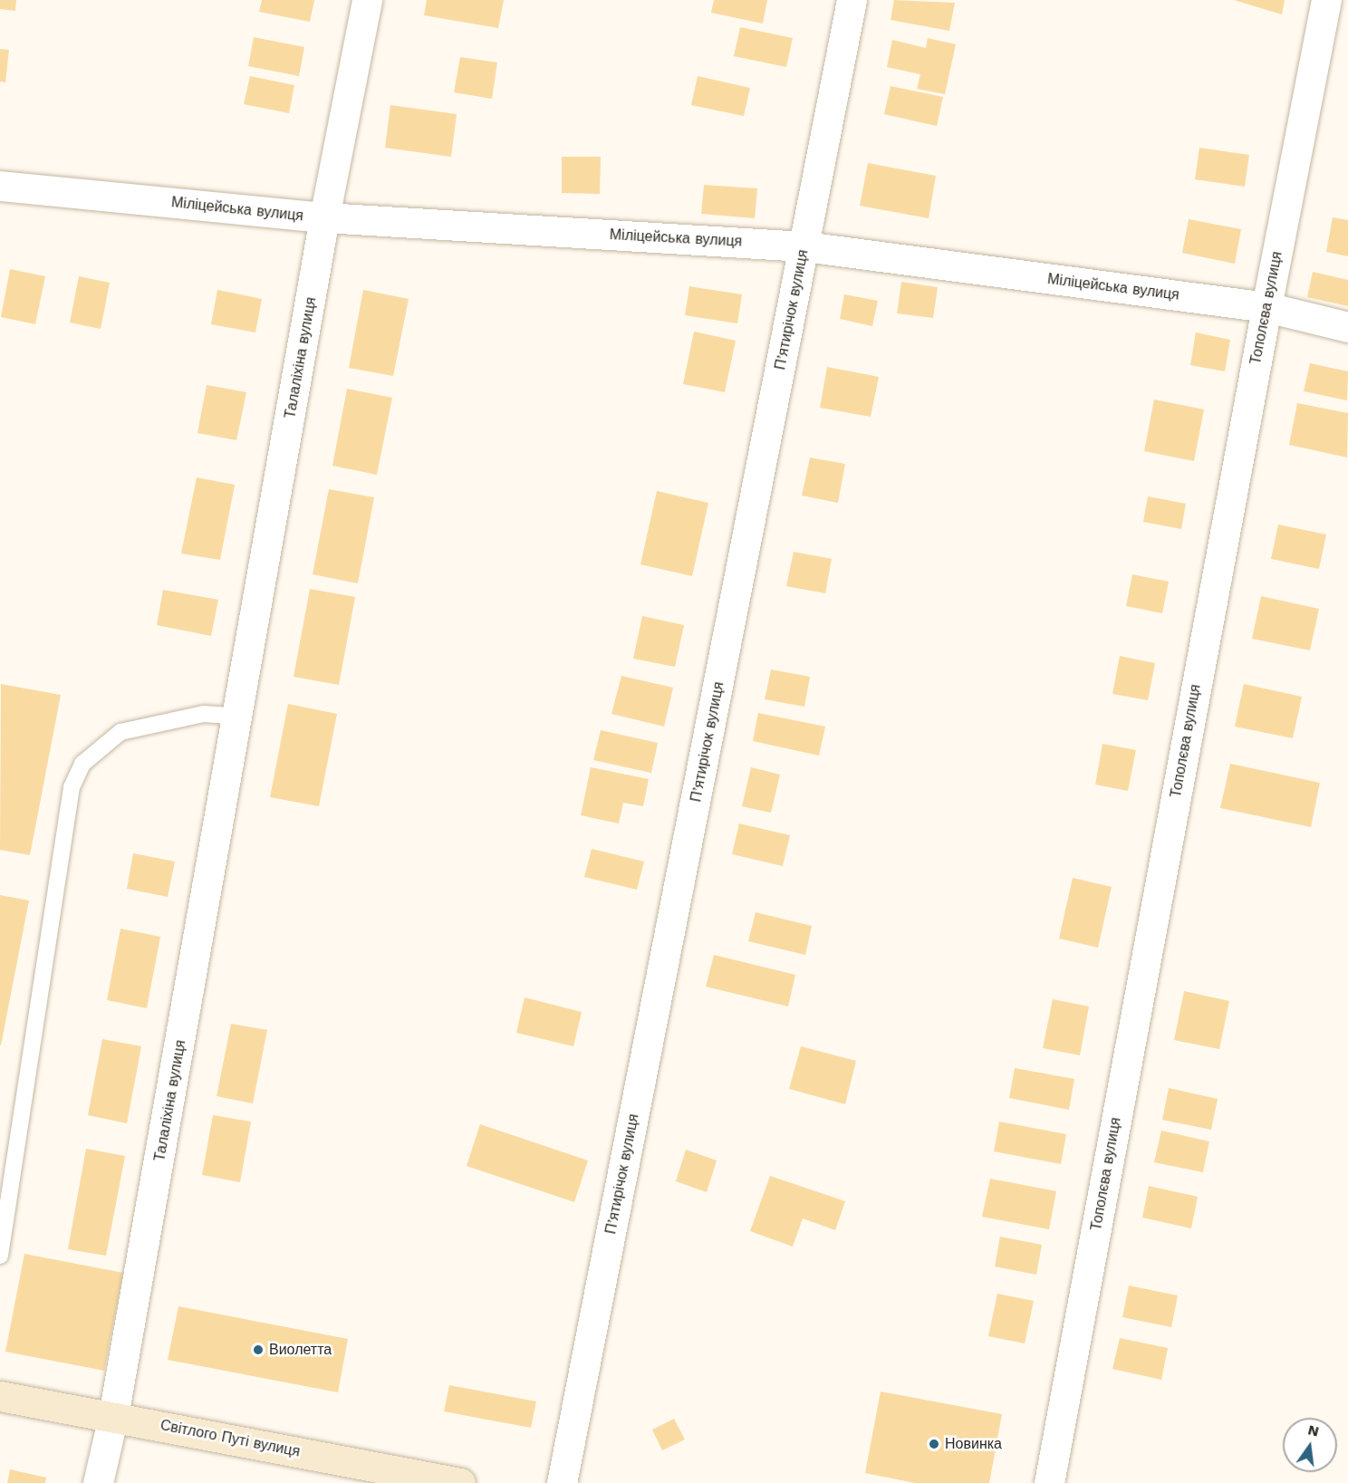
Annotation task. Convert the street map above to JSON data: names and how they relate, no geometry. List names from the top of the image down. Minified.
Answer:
{"streets":{"main road":["Світлого Путі вулиця"],"street":["Міліцейська вулиця","Тополєва вулиця","П’ятирічок вулиця","Талаліхіна вулиця"]},"crossings":[["Міліцейська вулиця","Тополєва вулиця"],["Міліцейська вулиця","П’ятирічок вулиця"],["Міліцейська вулиця","Талаліхіна вулиця"],["Талаліхіна вулиця","Світлого Путі вулиця"]],"places":["Виолетта","Новинка"],"north":"top"}
